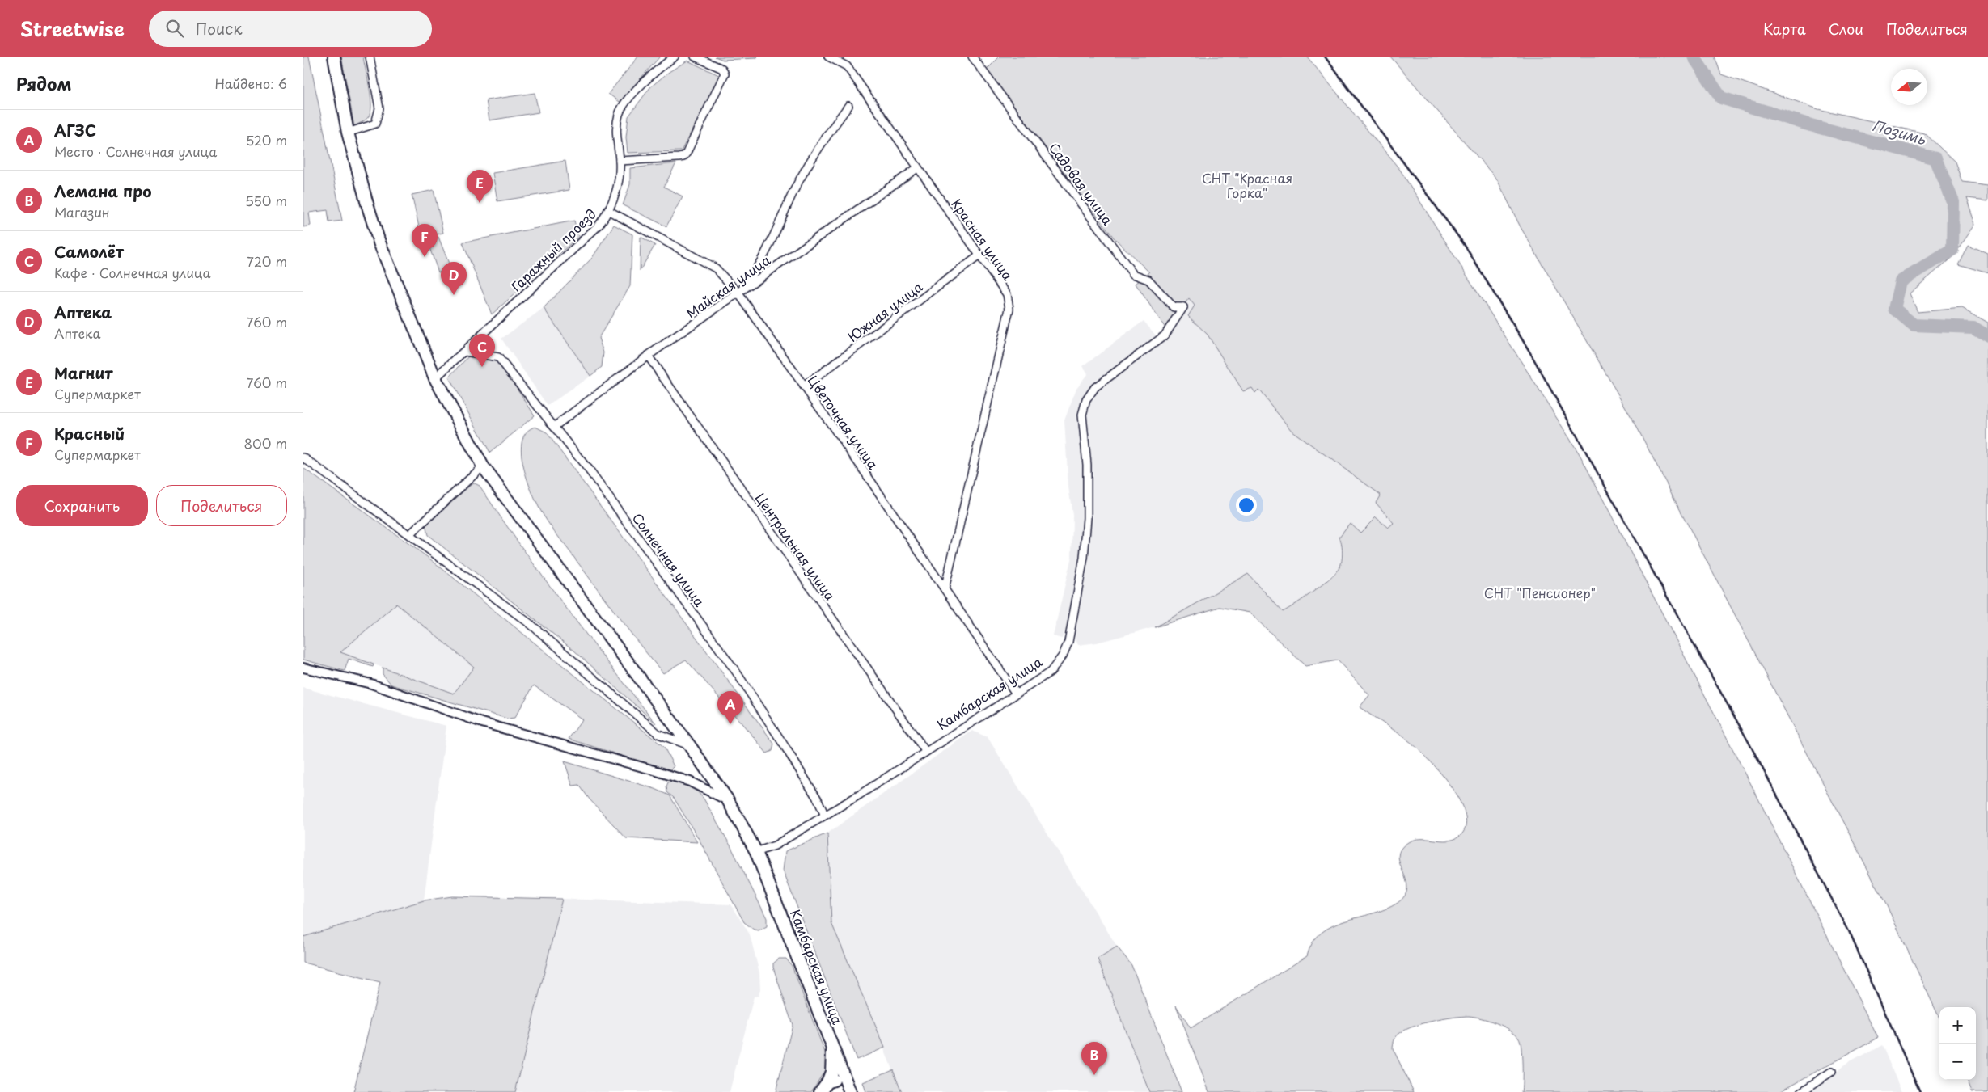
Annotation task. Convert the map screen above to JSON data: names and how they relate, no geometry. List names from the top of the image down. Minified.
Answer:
{"streets":{"main road":["Камбарская улица"],"street":["Садовая улица","Красная улица","Гаражный проезд","Майская улица","Южная улица","Цветочная улица","Центральная улица","Солнечная улица"]},"crossings":[["Садовая улица","Камбарская улица"],["Красная улица","Майская улица"],["Красная улица","Южная улица"],["Красная улица","Цветочная улица"],["Гаражный проезд","Цветочная улица"],["Гаражный проезд","Солнечная улица"],["Гаражный проезд","Камбарская улица"],["Майская улица","Цветочная улица"],["Майская улица","Центральная улица"],["Майская улица","Солнечная улица"],["Южная улица","Цветочная улица"],["Цветочная улица","Камбарская улица"],["Центральная улица","Камбарская улица"],["Солнечная улица","Камбарская улица"]],"water":["Позимь"],"parks":["СНТ \"Красная Горка\"","СНТ \"Пенсионер\""],"north":"left","page":{"header":"Streetwise","search":"Поиск","nav":["Карта","Слои","Поделиться"],"heading":["Рядом","Найдено: 6"],"list":[{"mark":"A","name":"АГЗС","note":"Место · Солнечная улица","value":"520 m"},{"mark":"B","name":"Лемана про","note":"Магазин","value":"550 m"},{"mark":"C","name":"Самолёт","note":"Кафе · Солнечная улица","value":"720 m"},{"mark":"D","name":"Аптека","note":"Аптека","value":"760 m"},{"mark":"E","name":"Магнит","note":"Супермаркет","value":"760 m"},{"mark":"F","name":"Красный","note":"Супермаркет","value":"800 m"}],"pins":["E","F","D","C","A","B"],"buttons":["Сохранить","Поделиться"],"map_buttons":["+","−"]}}
